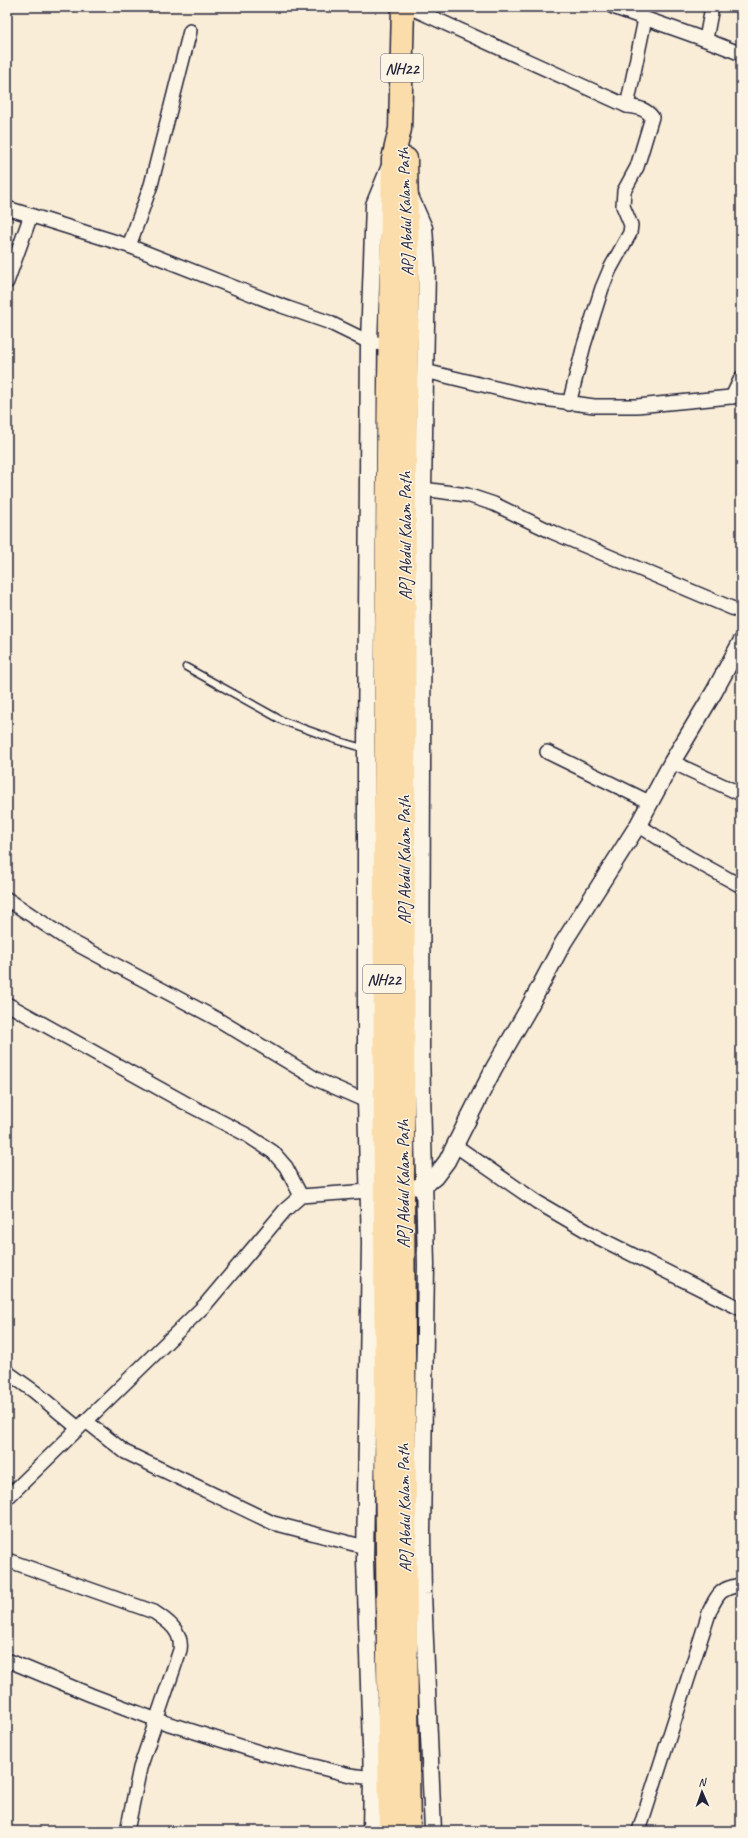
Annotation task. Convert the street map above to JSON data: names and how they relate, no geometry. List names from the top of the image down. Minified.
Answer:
{"streets":{"highway":["NH22","APJ Abdul Kalam Path"]},"crossings":[["NH22","APJ Abdul Kalam Path"]],"north":"top"}
